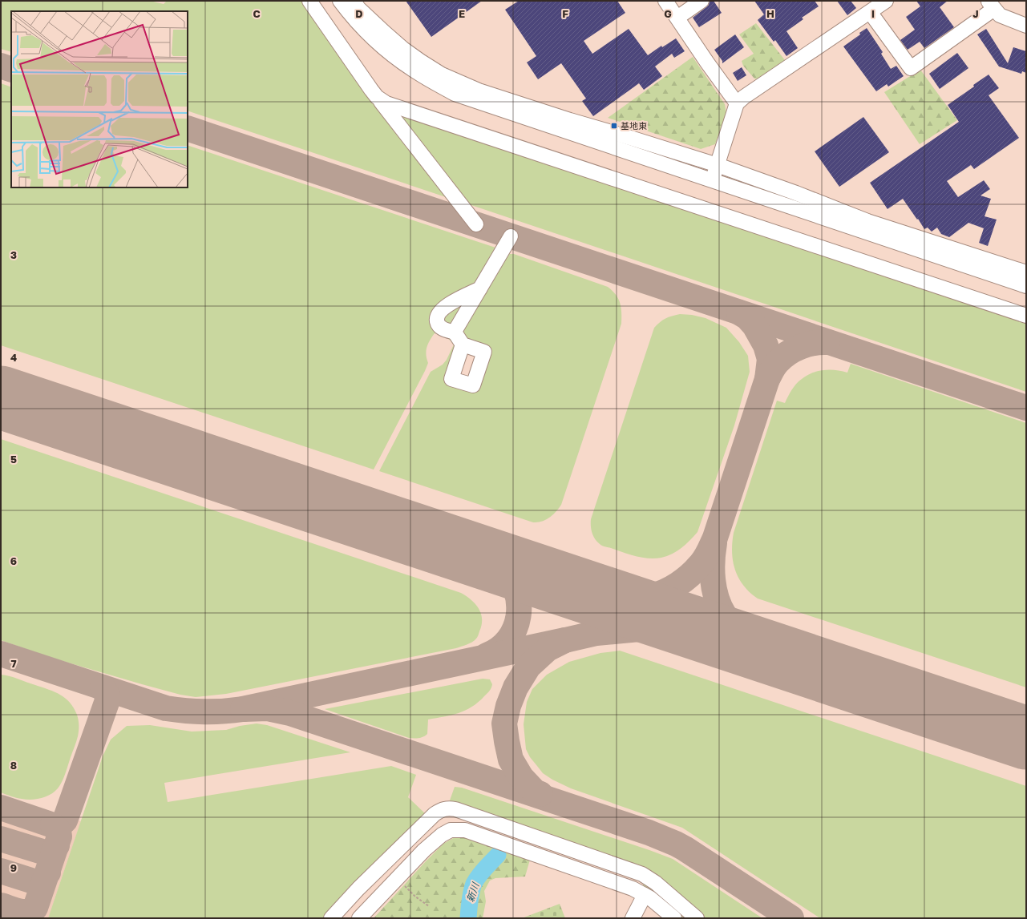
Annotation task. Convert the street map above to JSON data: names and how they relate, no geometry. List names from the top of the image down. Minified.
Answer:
{"water":["新川"],"places":{"transit":["基地東"]},"grid":{"columns":["C","D","E","F","G","H","I","J"],"rows":["3","4","5","6","7","8","9"]}}
